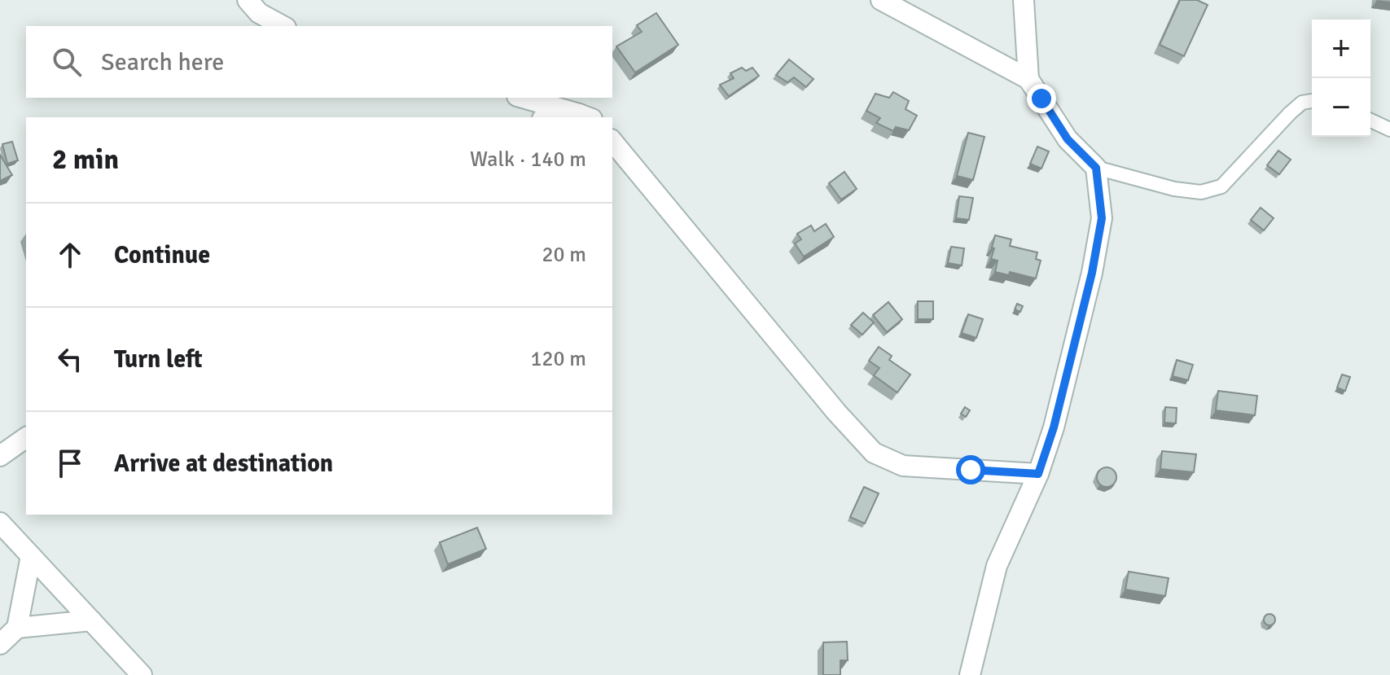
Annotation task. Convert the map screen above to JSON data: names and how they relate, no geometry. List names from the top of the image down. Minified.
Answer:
{"page":{"map_buttons":["+","−"],"search":"Search here","heading":["2 min","Walk · 140 m"],"list":[["Continue","20 m"],["Turn left","120 m"],"Arrive at destination"]}}
